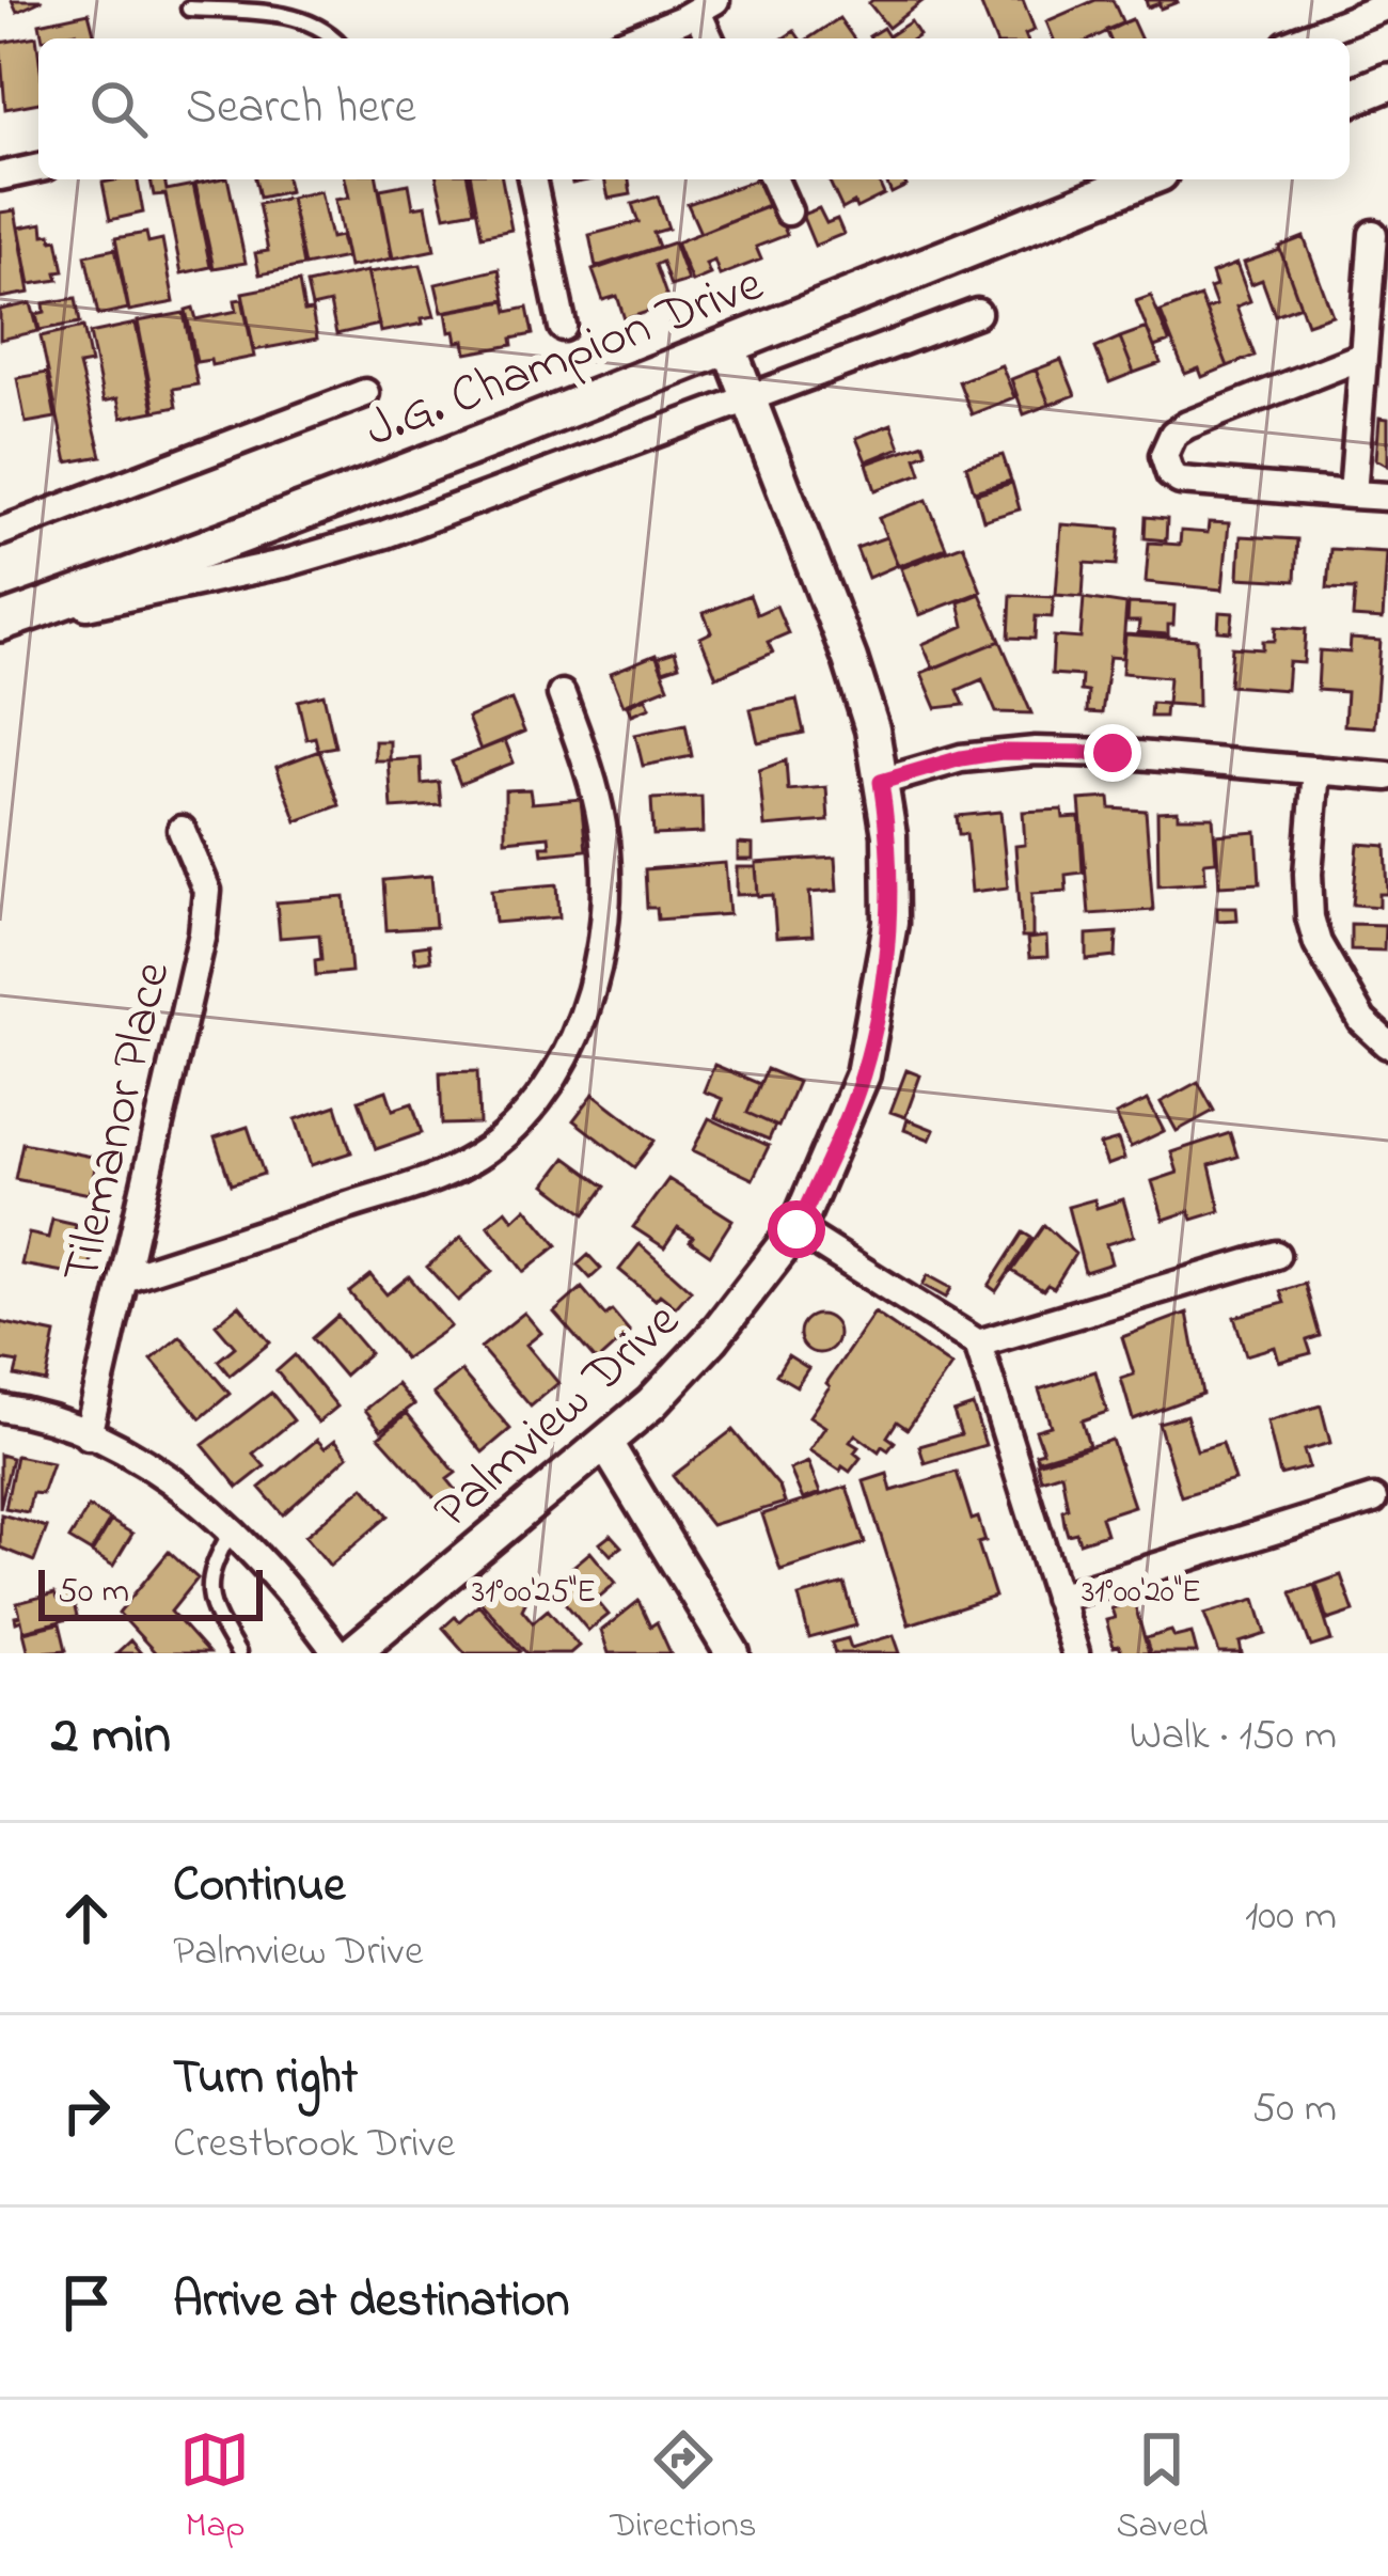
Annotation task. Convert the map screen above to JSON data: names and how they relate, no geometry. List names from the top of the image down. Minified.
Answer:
{"streets":{"main road":["J.G. Champion Drive"],"street":["Tilemanor Place","Palmview Drive"]},"crossings":[["J.G. Champion Drive","Palmview Drive"]],"scale_bar":"50 m","page":{"search":"Search here","scale":"50 m","heading":["2 min","Walk · 150 m"],"list":[["Continue","Palmview Drive","100 m"],["Turn right","Crestbrook Drive","50 m"],"Arrive at destination"],"nav":["Map","Directions","Saved"]},"coordinates":["31°00'25\"E","31°00'20\"E"]}
